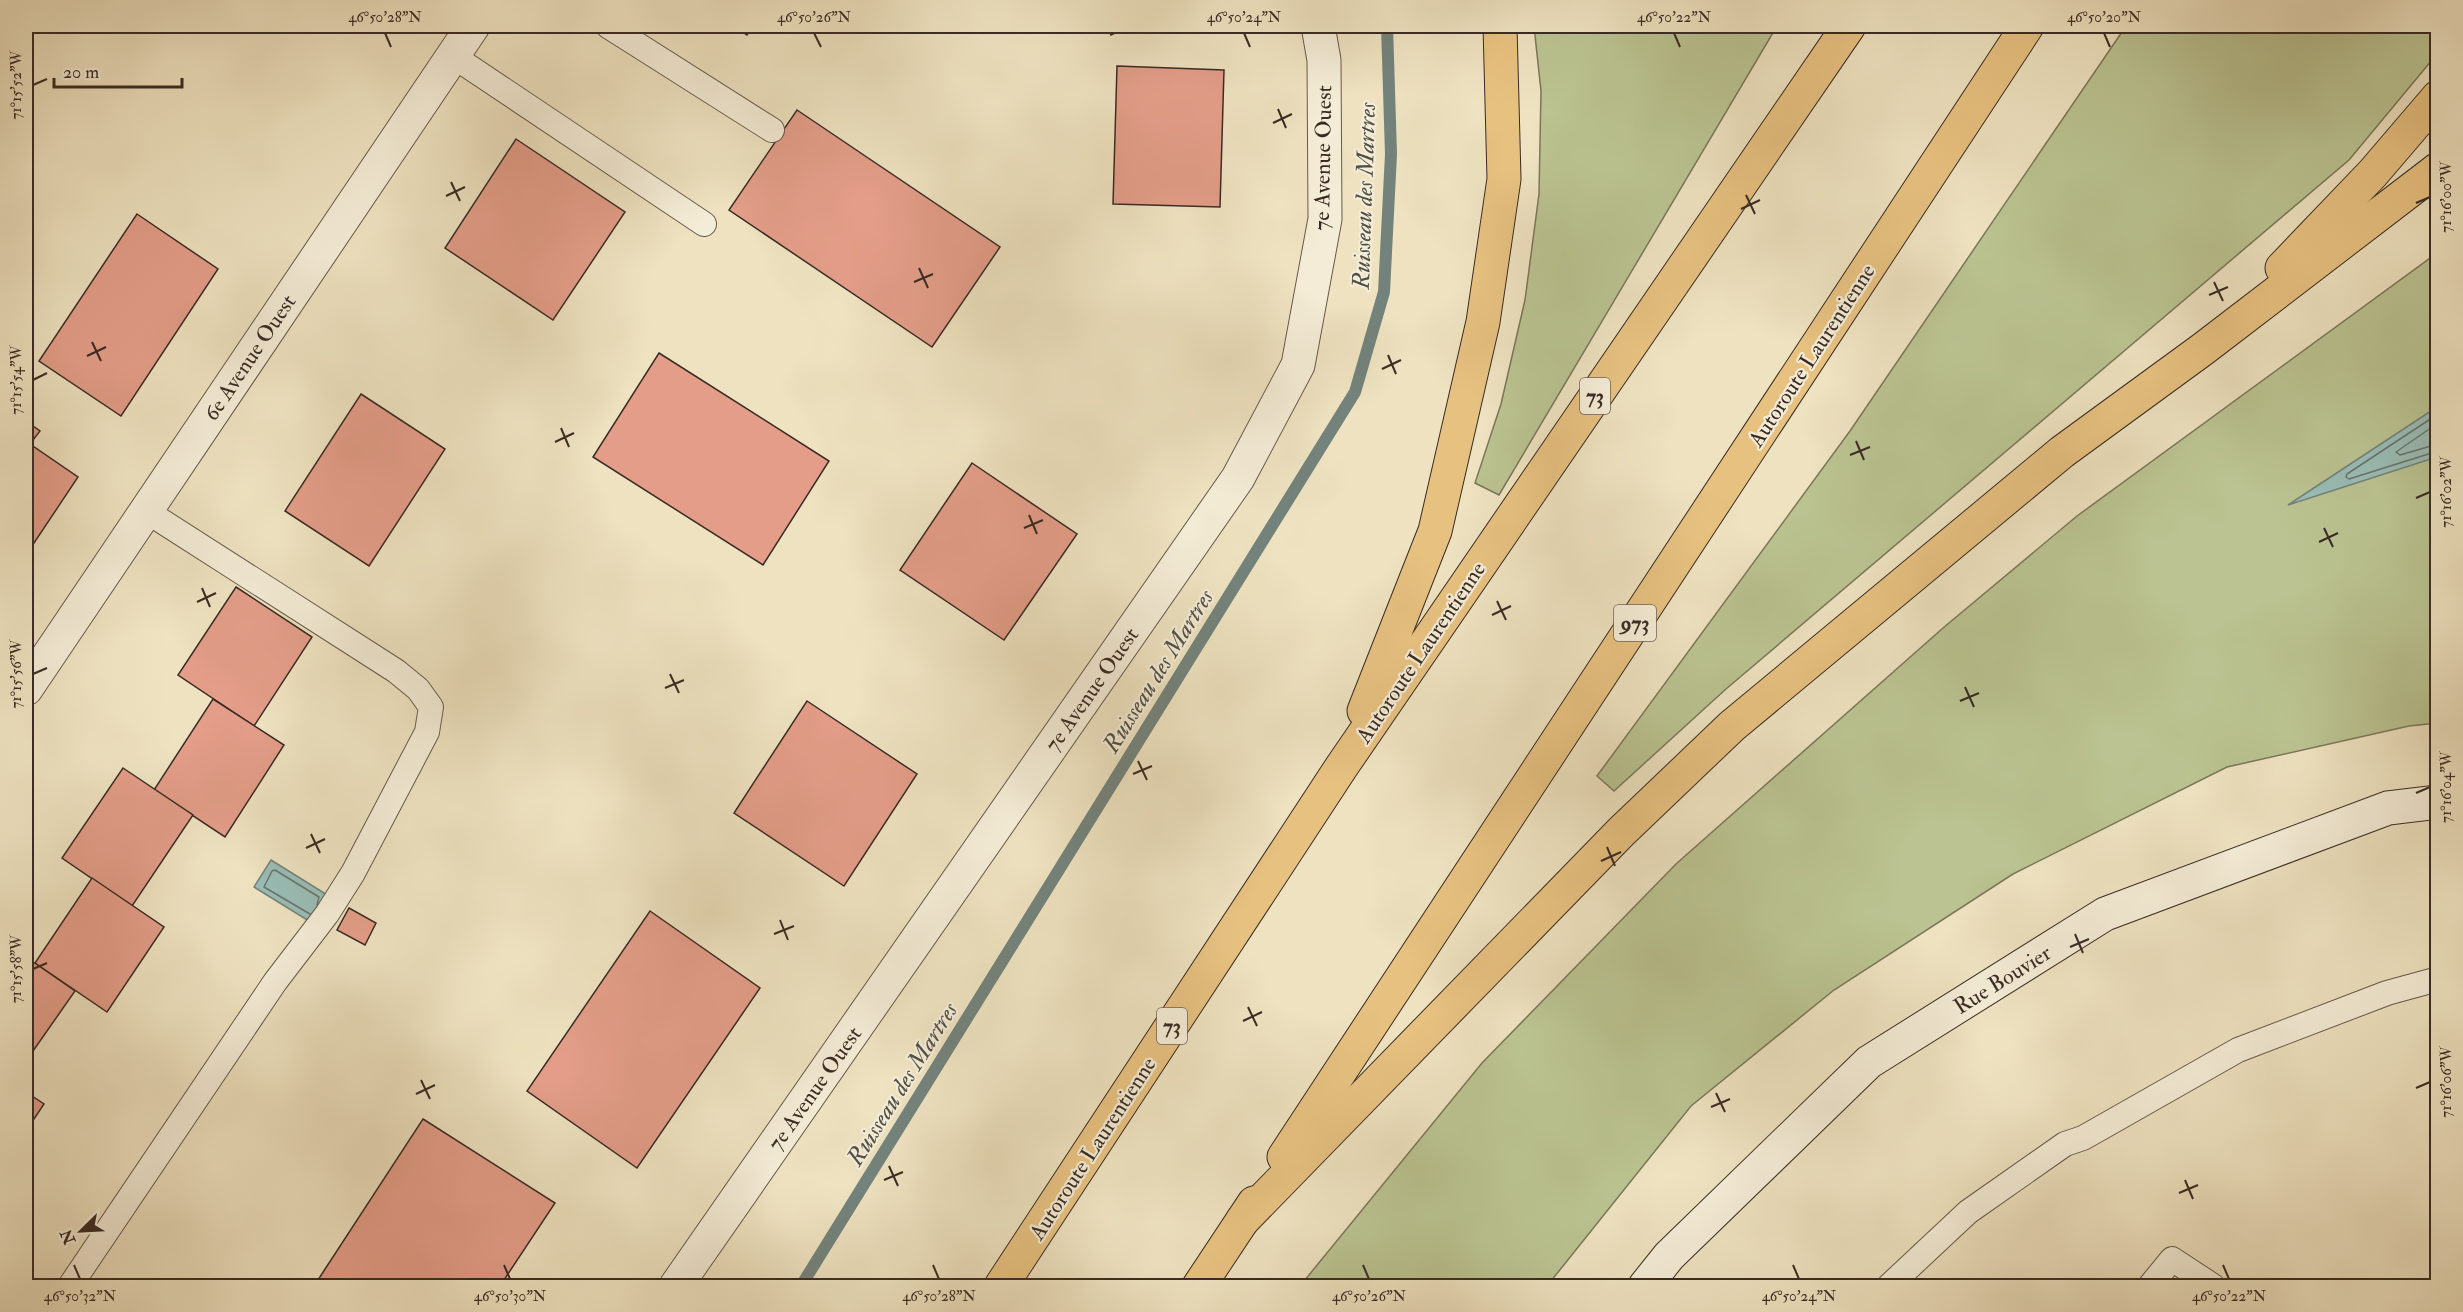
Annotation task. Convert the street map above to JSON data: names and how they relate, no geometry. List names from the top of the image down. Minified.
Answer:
{"streets":{"highway":["Autoroute Laurentienne","73","973"],"street":["7e Avenue Ouest","6e Avenue Ouest","Rue Bouvier"]},"water":["Ruisseau des Martres"],"scale_bar":"20 m","north":"bottom left","coordinates":["46°50'28\"N","46°50'26\"N","46°50'24\"N","46°50'22\"N","46°50'20\"N","71°15'52\"W","71°16'00\"W","71°15'54\"W","71°16'02\"W","71°15'56\"W","71°16'04\"W","71°15'58\"W","71°16'06\"W","46°50'32\"N","46°50'30\"N"]}
